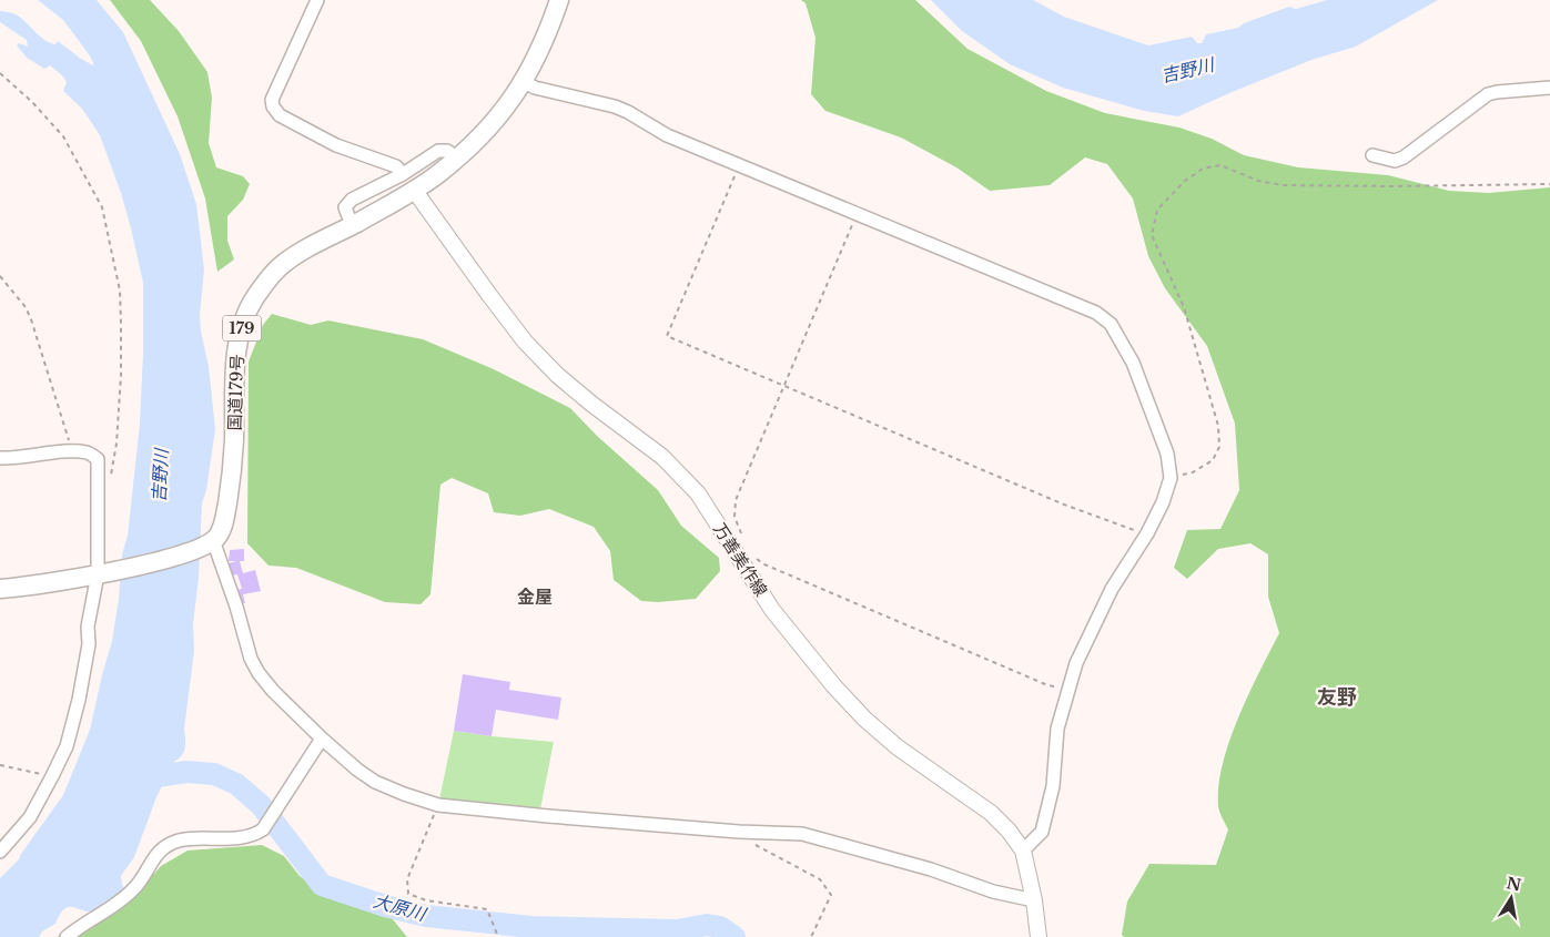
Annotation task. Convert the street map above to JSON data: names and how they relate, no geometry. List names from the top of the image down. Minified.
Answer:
{"streets":{"highway":["179","国道179号"],"main road":["万善美作線"]},"crossings":[["国道179号","万善美作線"]],"districts":["金屋","友野"],"water":["吉野川","大原川"],"north":"top"}
